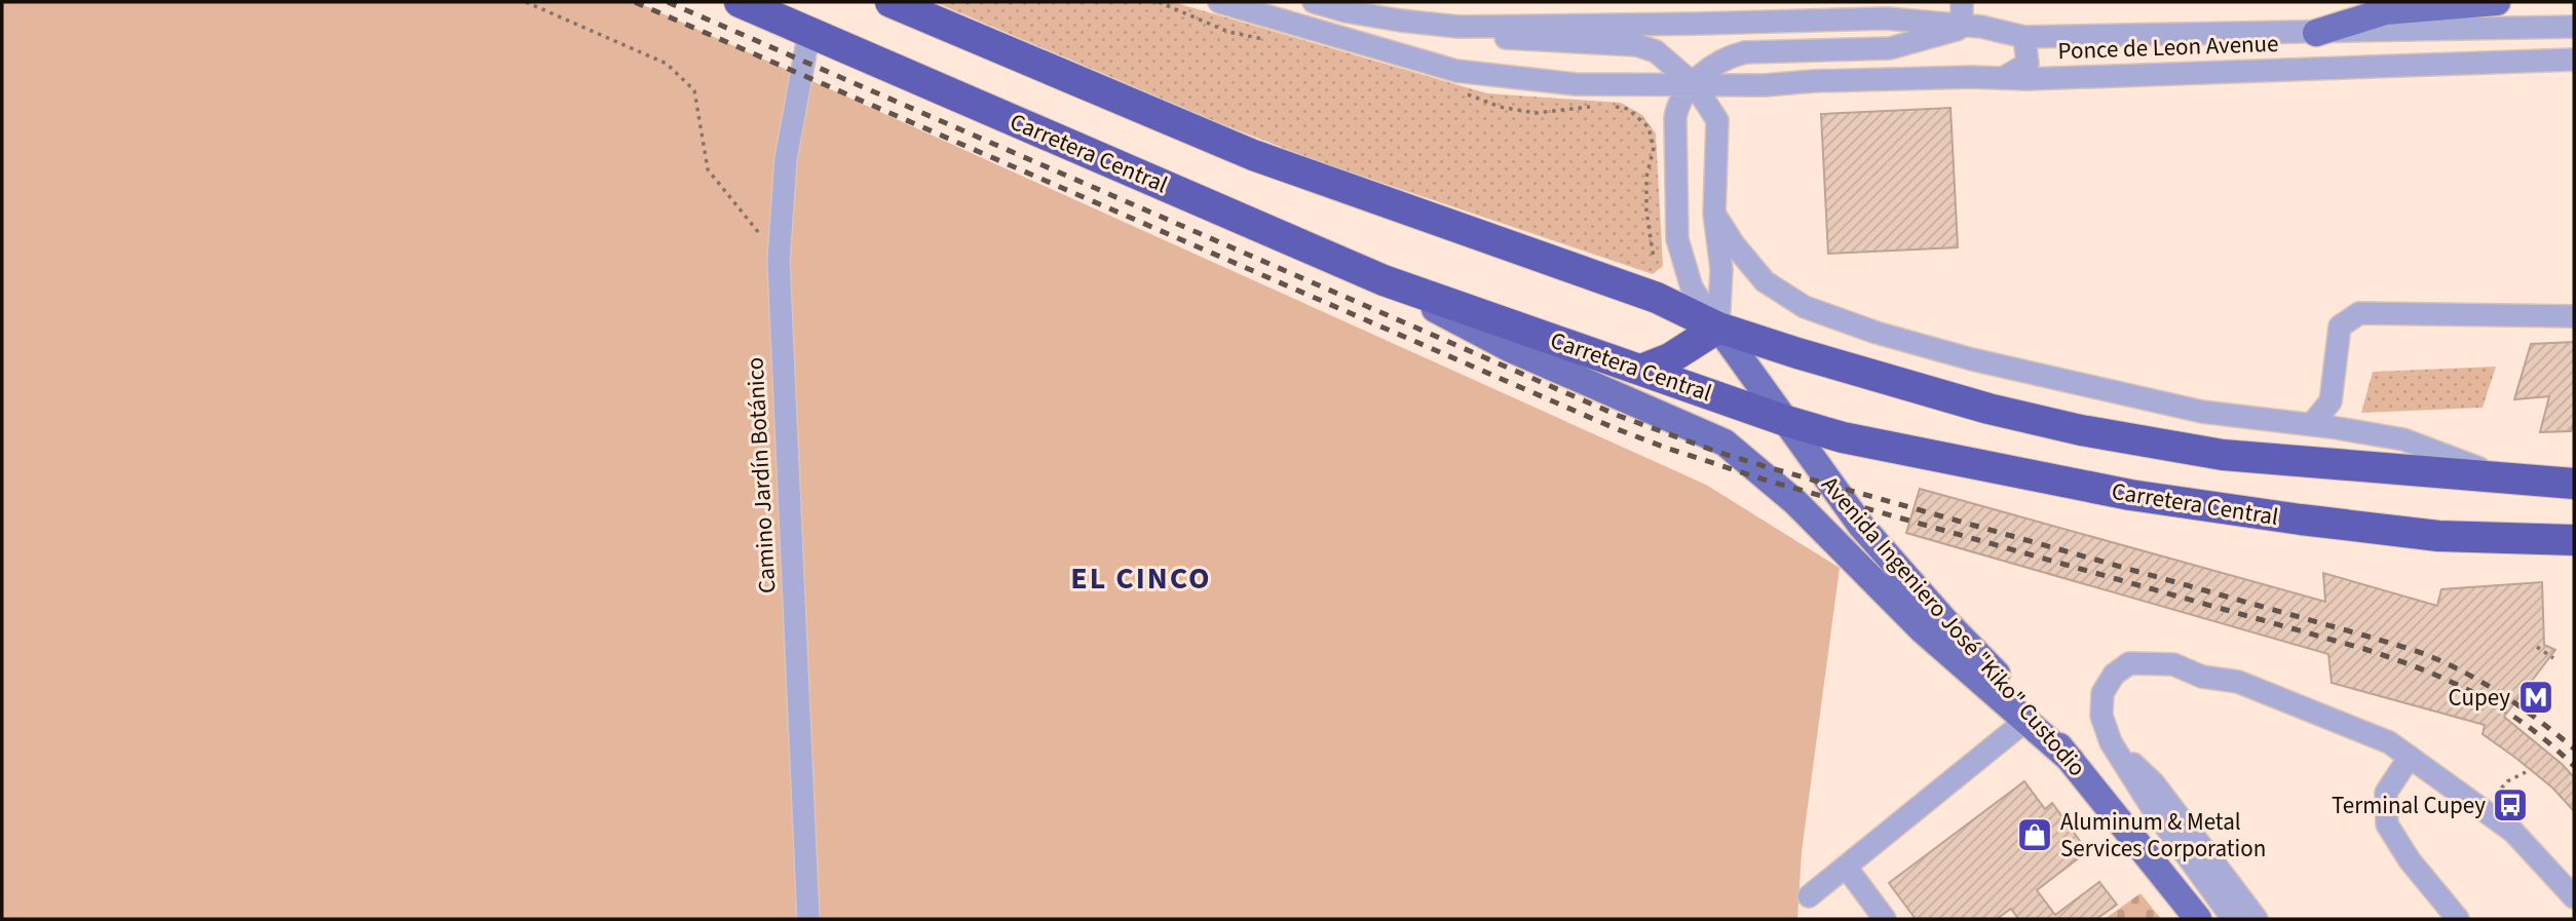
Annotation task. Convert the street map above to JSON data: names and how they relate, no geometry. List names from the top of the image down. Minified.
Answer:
{"streets":{"highway":["Carretera Central"],"main road":["Avenida Ingeniero José \"Kiko\" Custodio"],"street":["Ponce de Leon Avenue","Camino Jardín Botánico"]},"crossings":[["Carretera Central","Camino Jardín Botánico"],["Carretera Central","Avenida Ingeniero José \"Kiko\" Custodio"]],"districts":["EL CINCO"],"places":{"metro station":["Cupey"],"bus stop":["Terminal Cupey"],"shop":["Aluminum & Metal Services Corporation"]}}
